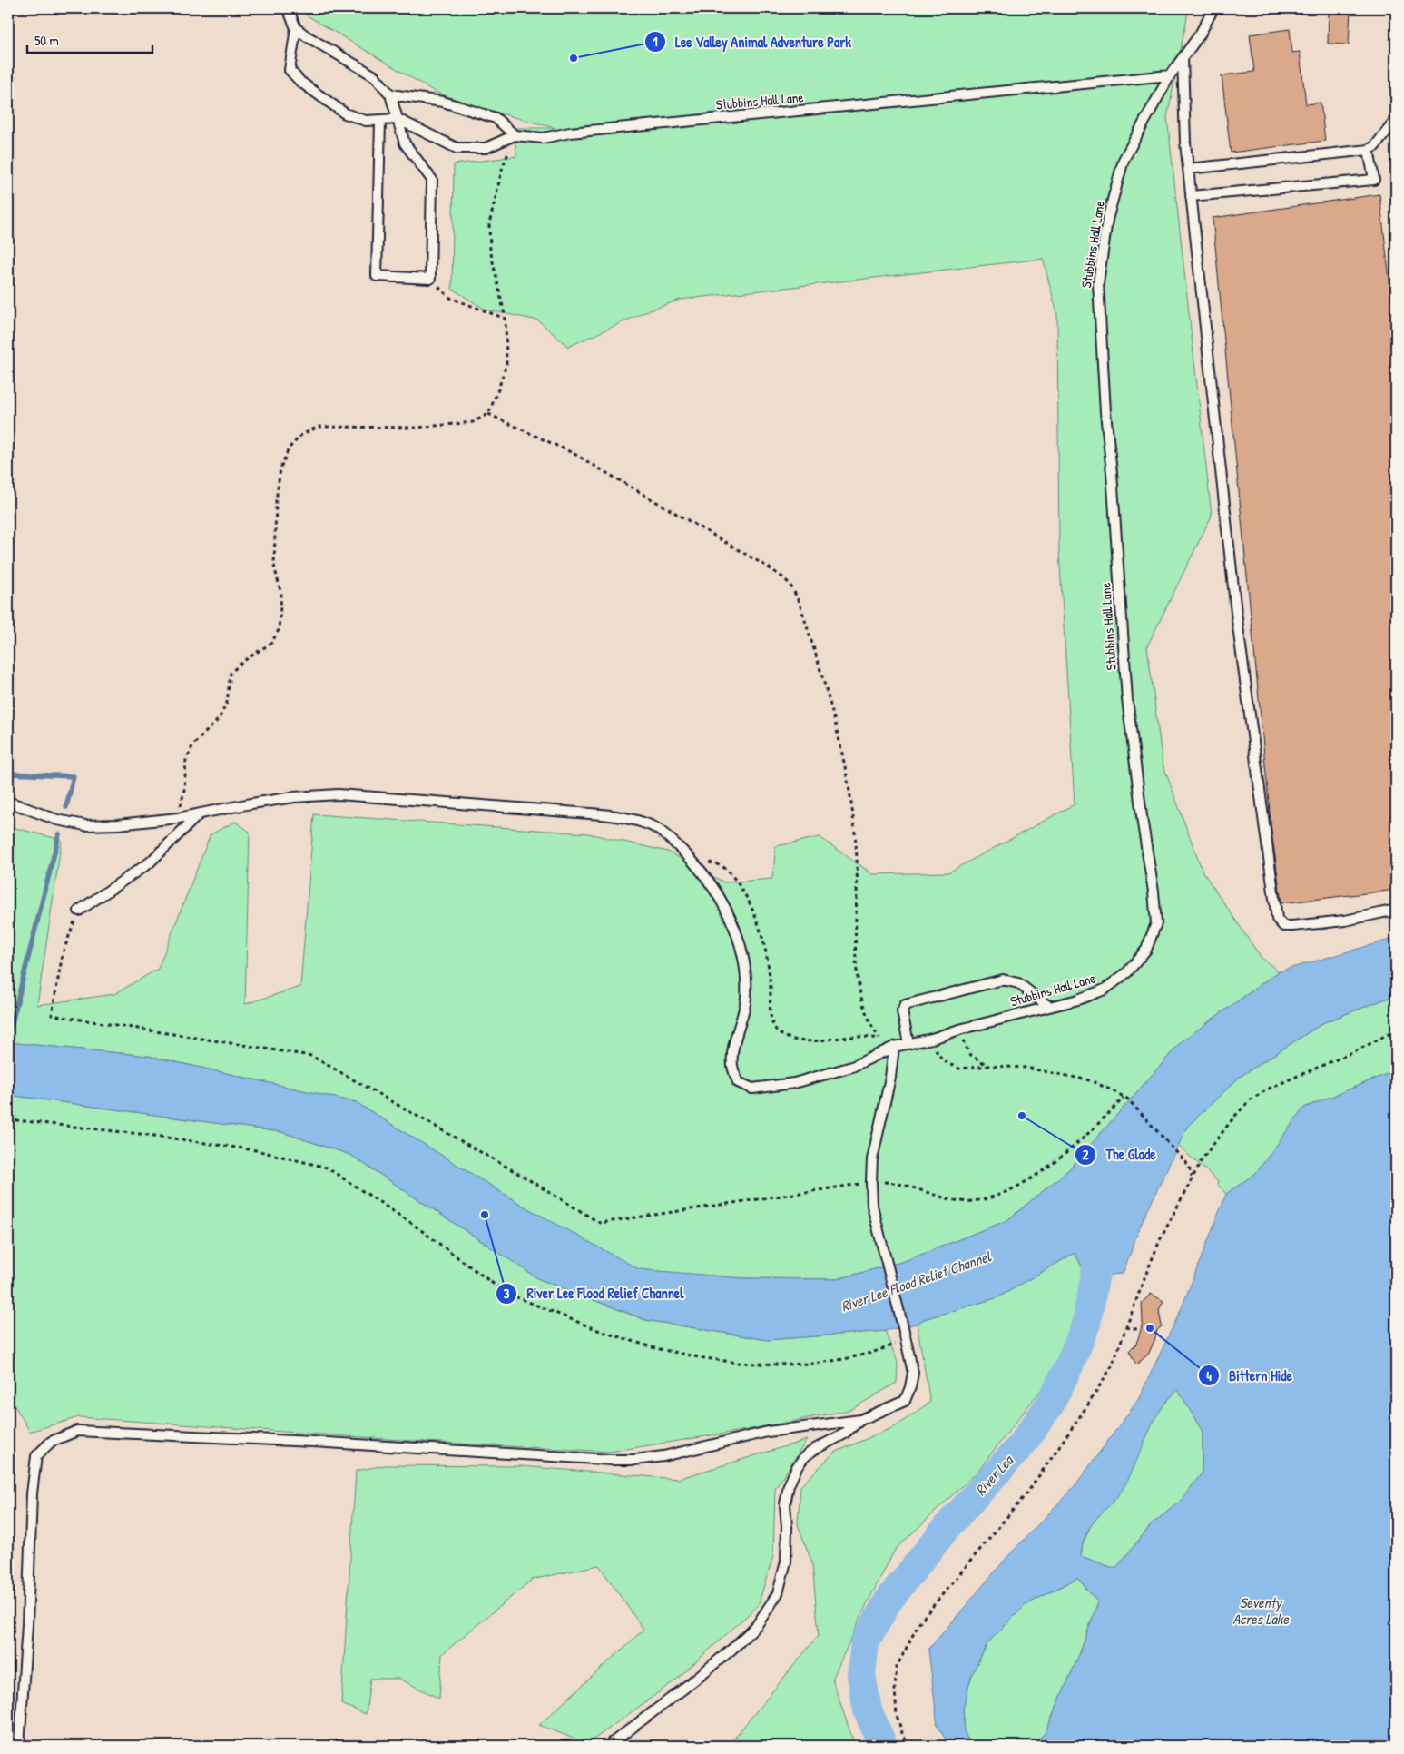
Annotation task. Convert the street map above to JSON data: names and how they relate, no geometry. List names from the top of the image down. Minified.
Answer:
{"streets":{"lane":["Stubbins Hall Lane"]},"water":["River Lee Flood Relief Channel","River Lea","Seventy Acres Lake"],"places":["Lee Valley Animal Adventure Park","The Glade","River Lee Flood Relief Channel","Bittern Hide"],"scale_bar":"50 m"}
